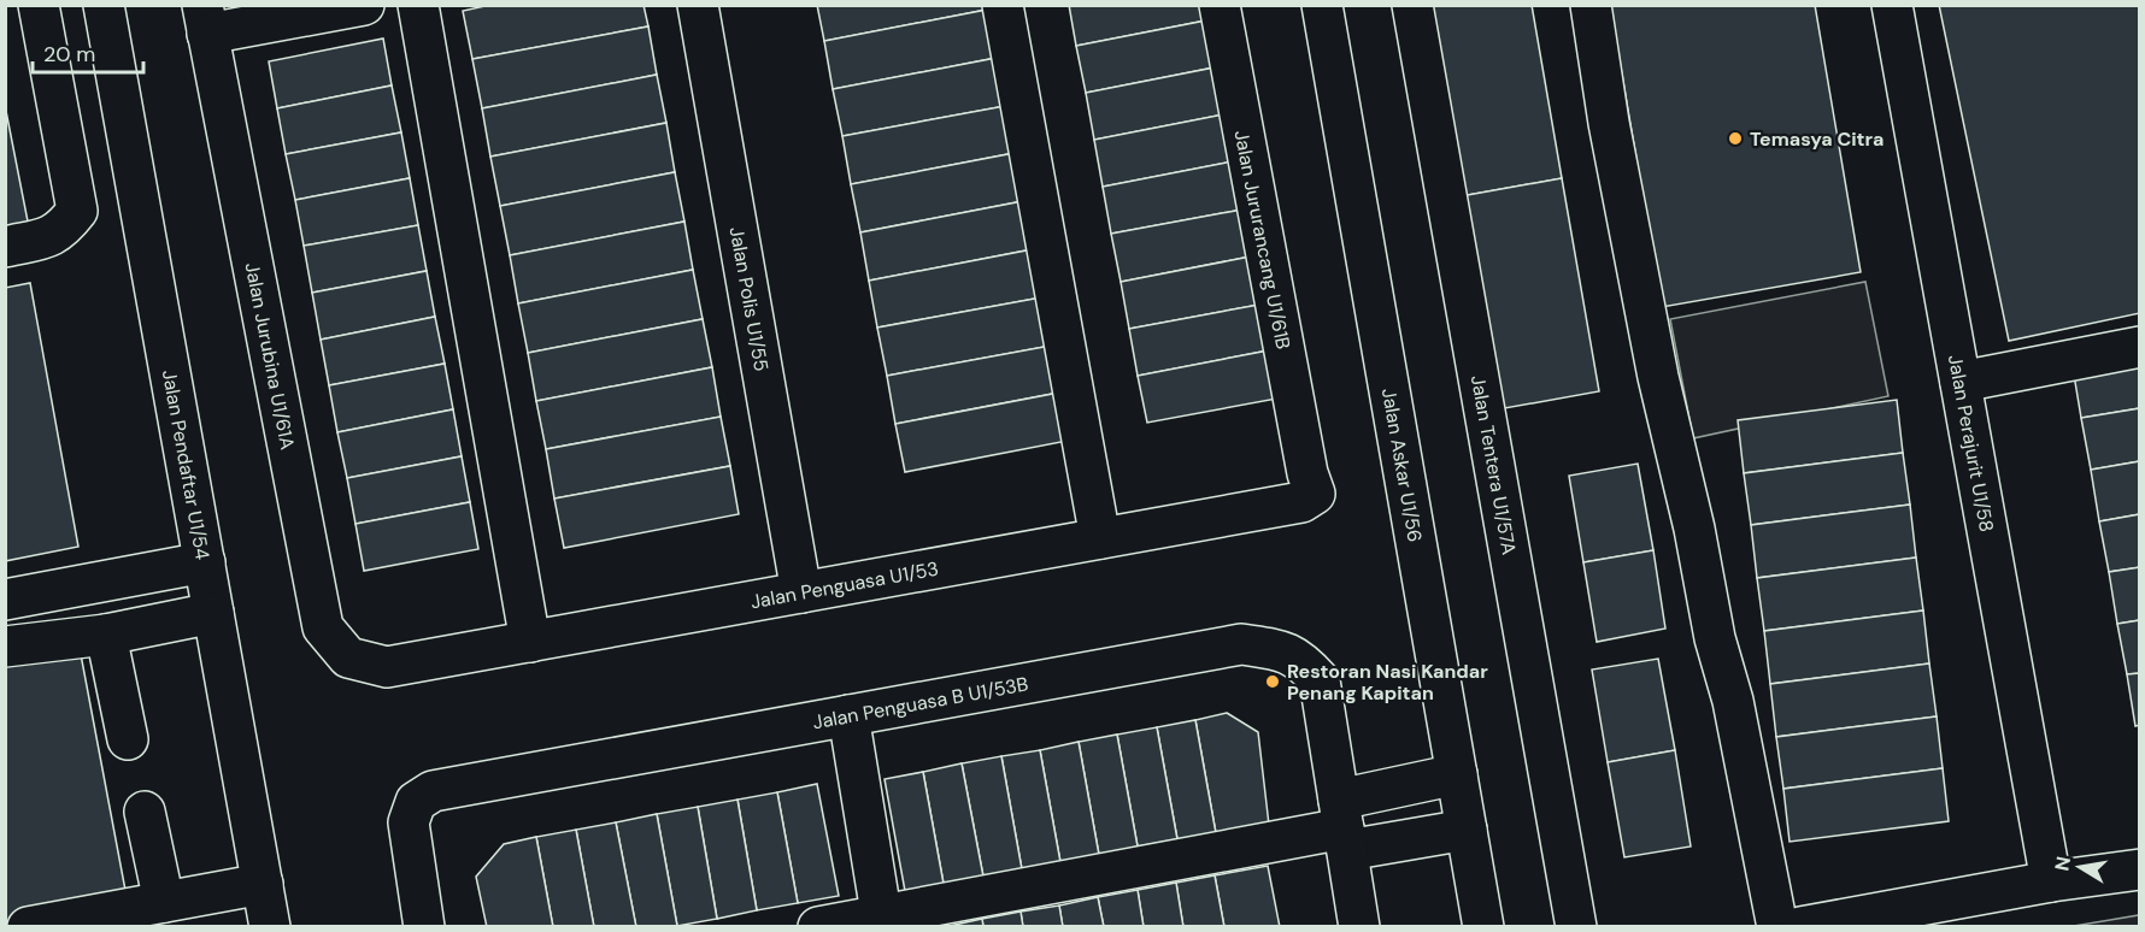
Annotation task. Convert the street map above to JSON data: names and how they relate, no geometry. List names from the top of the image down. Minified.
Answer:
{"streets":{"street":["Jalan Jururancang U1/61B","Jalan Polis U1/55","Jalan Jurubina U1/61A","Jalan Perajurit U1/58","Jalan Pendaftar U1/54","Jalan Askar U1/56","Jalan Tentera U1/57A","Jalan Penguasa U1/53","Jalan Penguasa B U1/53B"]},"crossings":[["Jalan Jururancang U1/61B","Jalan Penguasa U1/53"],["Jalan Polis U1/55","Jalan Penguasa U1/53"],["Jalan Jurubina U1/61A","Jalan Penguasa U1/53"]],"places":["Temasya Citra","Restoran Nasi Kandar Penang Kapitan"],"scale_bar":"20 m","north":"left"}
